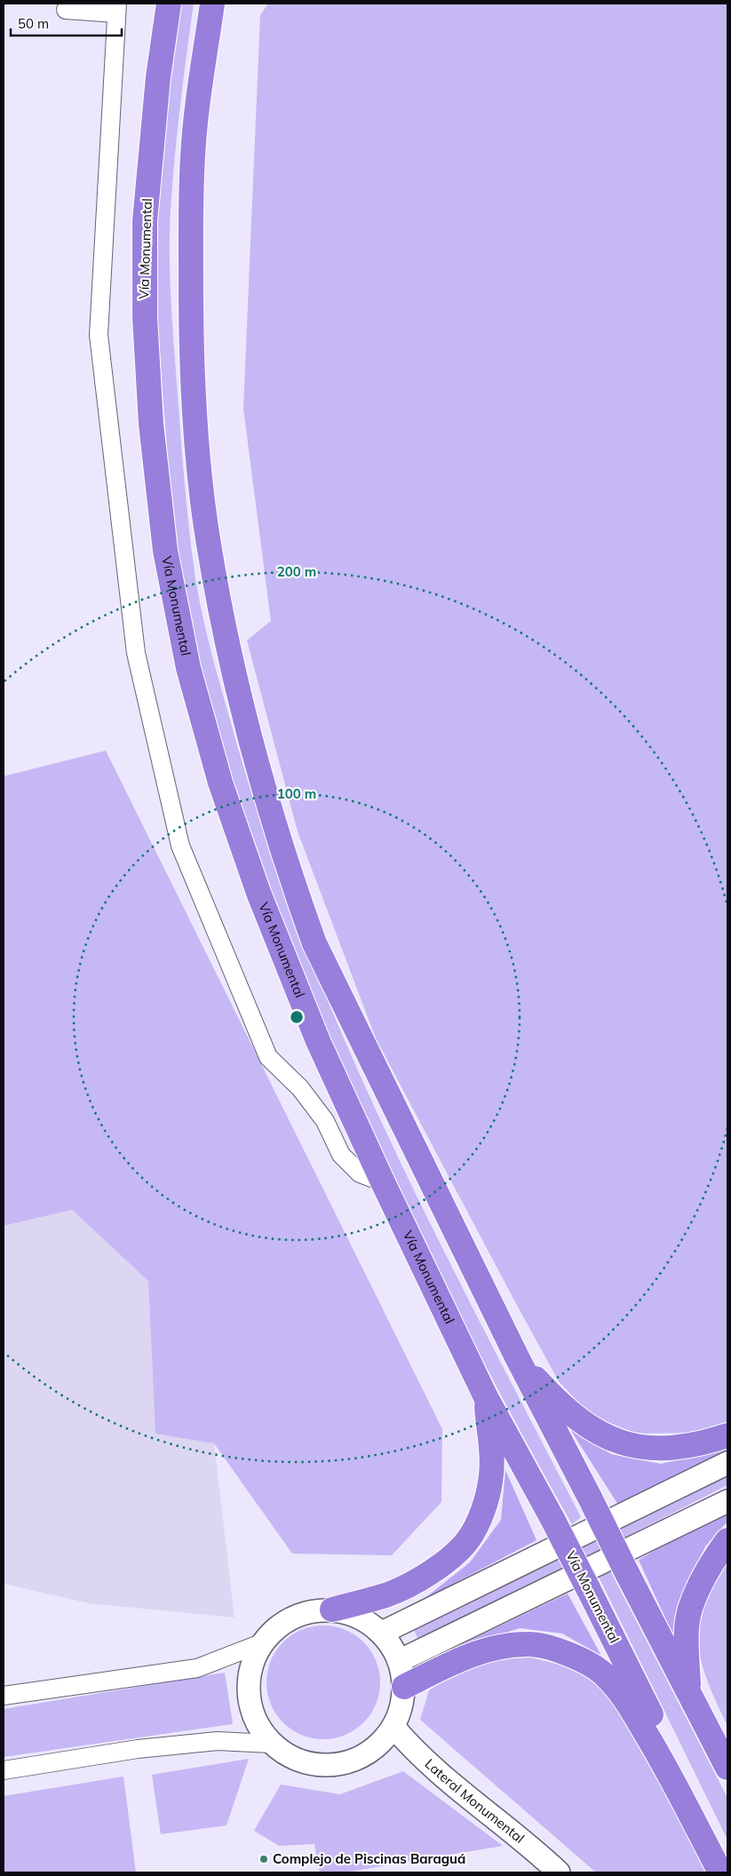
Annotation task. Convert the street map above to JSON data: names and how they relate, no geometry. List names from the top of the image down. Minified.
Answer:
{"streets":{"highway":["Vía Monumental"],"street":["Lateral Monumental"]},"places":["Complejo de Piscinas Baraguá"],"scale_bar":"50 m","rings":["200 m","100 m"]}
